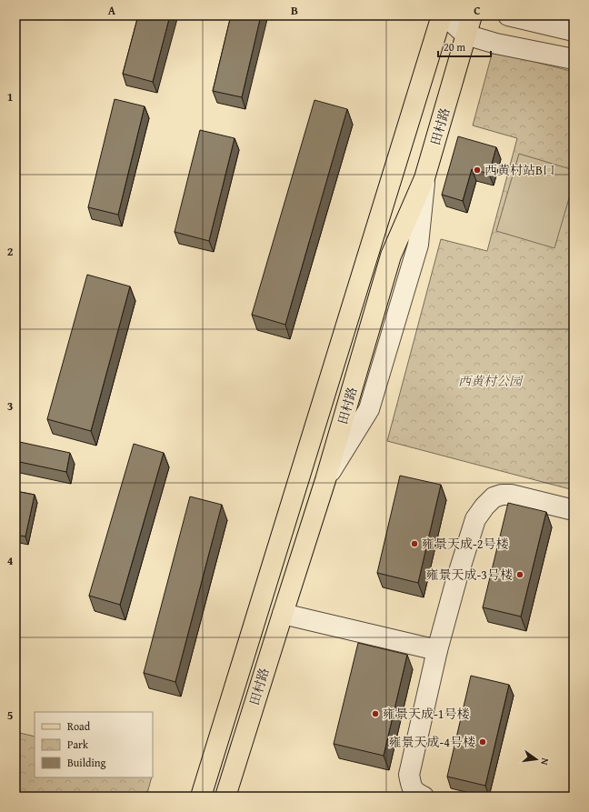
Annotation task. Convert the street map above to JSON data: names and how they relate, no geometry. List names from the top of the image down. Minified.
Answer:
{"streets":{"main road":["田村路"]},"parks":["西黄村公园"],"places":["西黄村站B口","雍景天成-2号楼","雍景天成-3号楼","雍景天成-1号楼","雍景天成-4号楼"],"legend":["Road","Park","Building"],"scale_bar":"20 m","north":"right","grid":{"columns":["A","B","C"],"rows":["1","2","3","4","5"]}}
